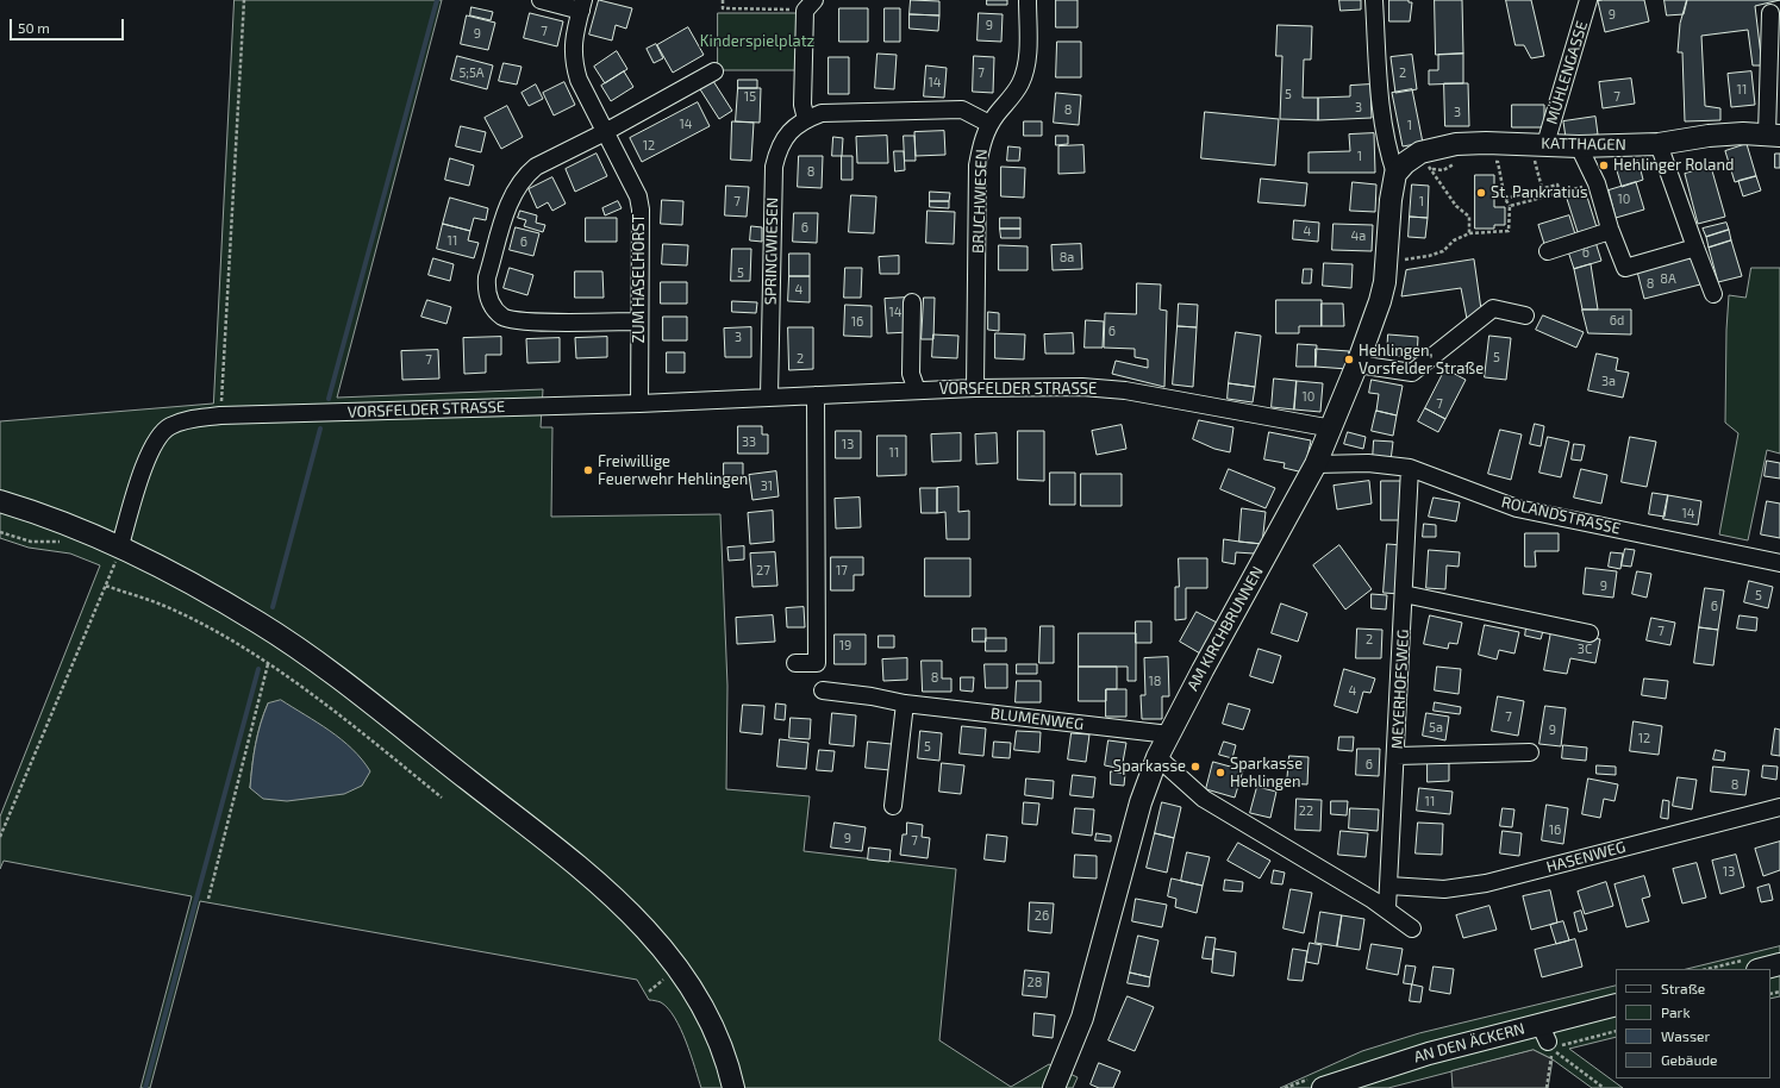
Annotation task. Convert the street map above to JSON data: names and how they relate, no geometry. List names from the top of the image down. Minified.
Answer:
{"streets":{"main road":["KATTHAGEN","AM KIRCHBRUNNEN","AN DEN ÄCKERN"],"street":["MÜHLENGASSE","BRUCHWIESEN","SPRINGWIESEN","ZUM HASELHORST","VORSFELDER STRASSE","ROLANDSTRASSE","MEYERHOFSWEG","BLUMENWEG","HASENWEG"]},"crossings":[["MÜHLENGASSE","KATTHAGEN"],["KATTHAGEN","AM KIRCHBRUNNEN"],["BRUCHWIESEN","SPRINGWIESEN"],["BRUCHWIESEN","VORSFELDER STRASSE"],["SPRINGWIESEN","VORSFELDER STRASSE"],["ZUM HASELHORST","VORSFELDER STRASSE"],["VORSFELDER STRASSE","AM KIRCHBRUNNEN"],["ROLANDSTRASSE","AM KIRCHBRUNNEN"],["ROLANDSTRASSE","MEYERHOFSWEG"],["AM KIRCHBRUNNEN","BLUMENWEG"],["MEYERHOFSWEG","HASENWEG"]],"parks":["Kinderspielplatz"],"places":["Hehlinger Roland","St. Pankratius","Hehlingen, Vorsfelder Straße","Freiwillige Feuerwehr Hehlingen","Sparkasse","Sparkasse Hehlingen"],"house_numbers":["9","9","7","9","5;5A","7","2","14","11","5","15","7","3","8","3","14","1","12","1","8","10","7","1","6","4","4a","11","6","6","8a","5","8A","8","4","14","6d","16","6","3","5","2","7","3a","10","7","33","13","11","31","14","27","17","9","5","6","7","2","19","3C","8","18","4","7","5a","9","12","5","6","8","11","22","16","9","7","13","26","28"],"legend":["Straße","Park","Wasser","Gebäude"],"scale_bar":"50 m"}
